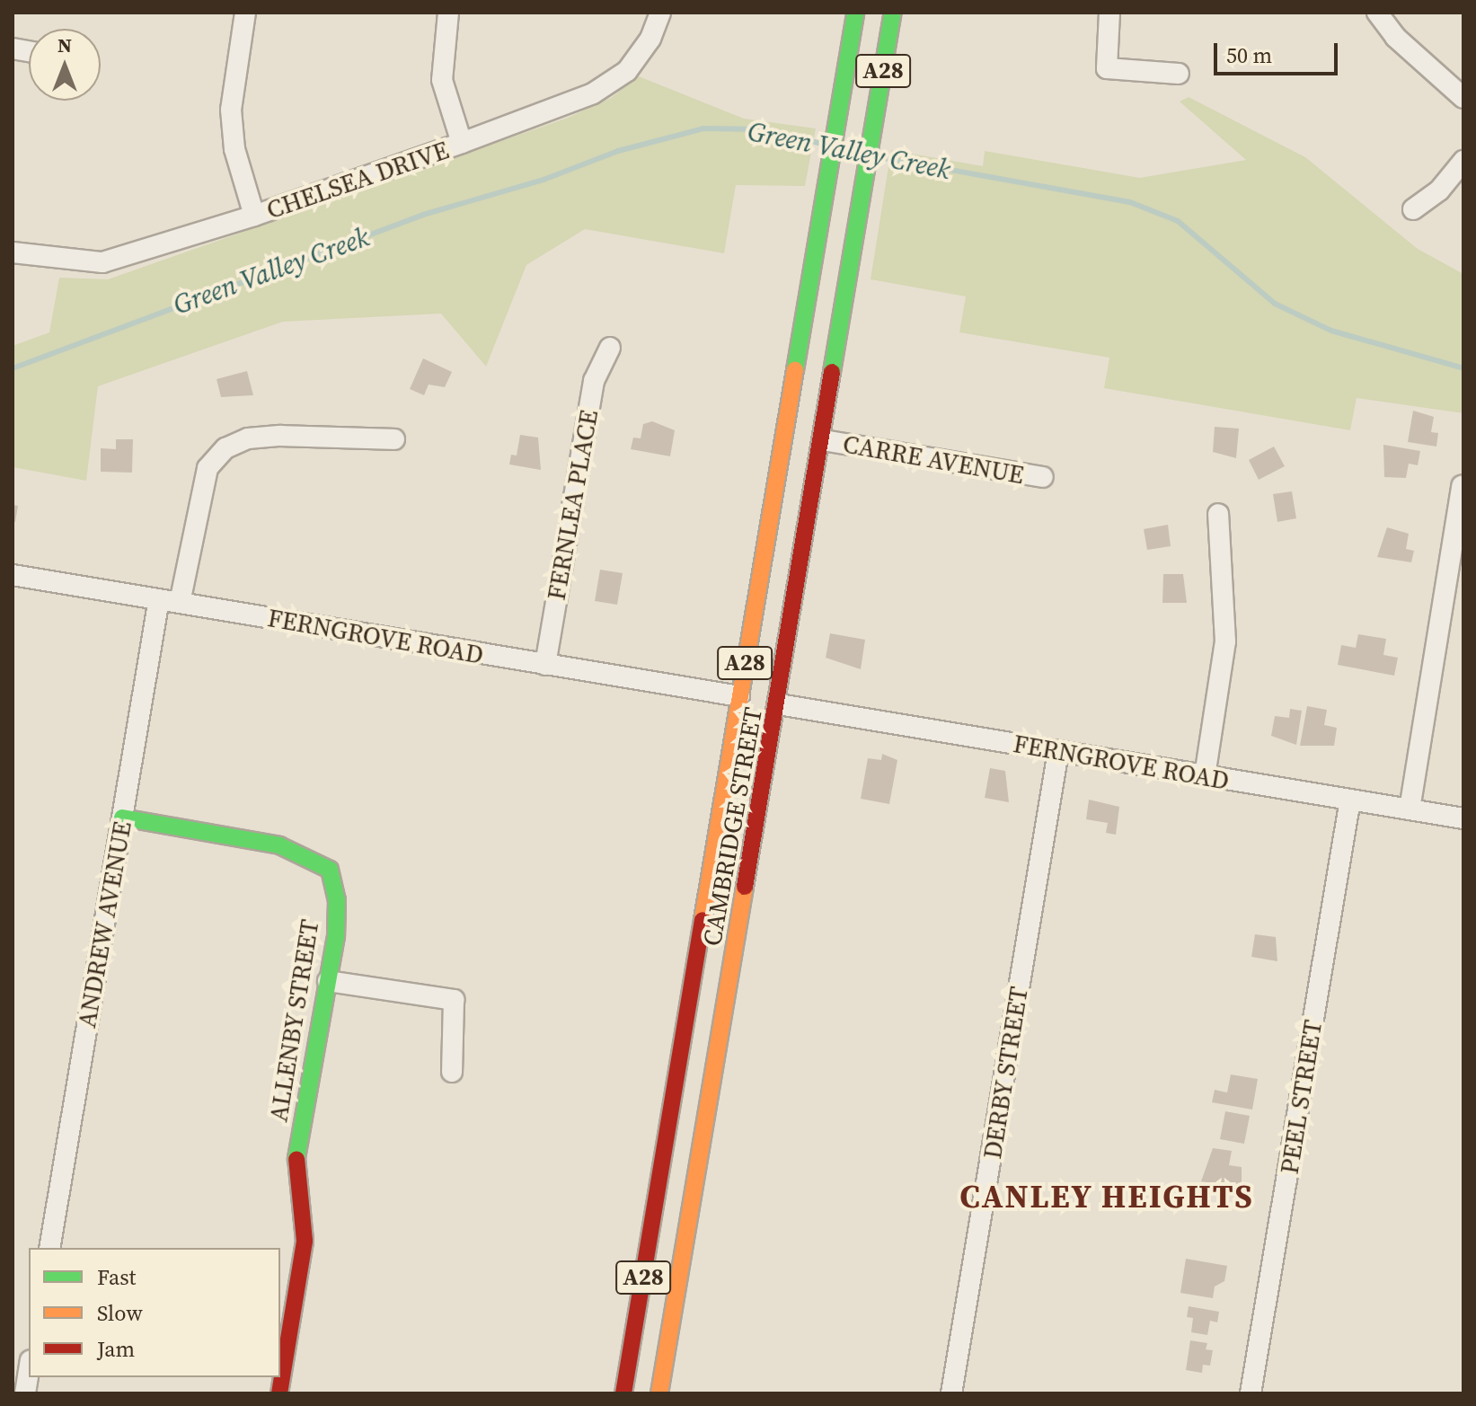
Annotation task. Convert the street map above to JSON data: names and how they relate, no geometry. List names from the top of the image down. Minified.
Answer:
{"streets":{"main road":["A28","CAMBRIDGE STREET","ALLENBY STREET"],"street":["CHELSEA DRIVE","CARRE AVENUE","FERNLEA PLACE","FERNGROVE ROAD","ANDREW AVENUE","DERBY STREET","PEEL STREET"]},"crossings":[["CARRE AVENUE","CAMBRIDGE STREET"],["FERNLEA PLACE","FERNGROVE ROAD"],["FERNGROVE ROAD","CAMBRIDGE STREET"],["FERNGROVE ROAD","ANDREW AVENUE"],["FERNGROVE ROAD","DERBY STREET"],["FERNGROVE ROAD","PEEL STREET"],["ANDREW AVENUE","ALLENBY STREET"]],"districts":["CANLEY HEIGHTS"],"water":["Green Valley Creek"],"legend":["Fast","Slow","Jam"],"scale_bar":"50 m","north":"top"}
